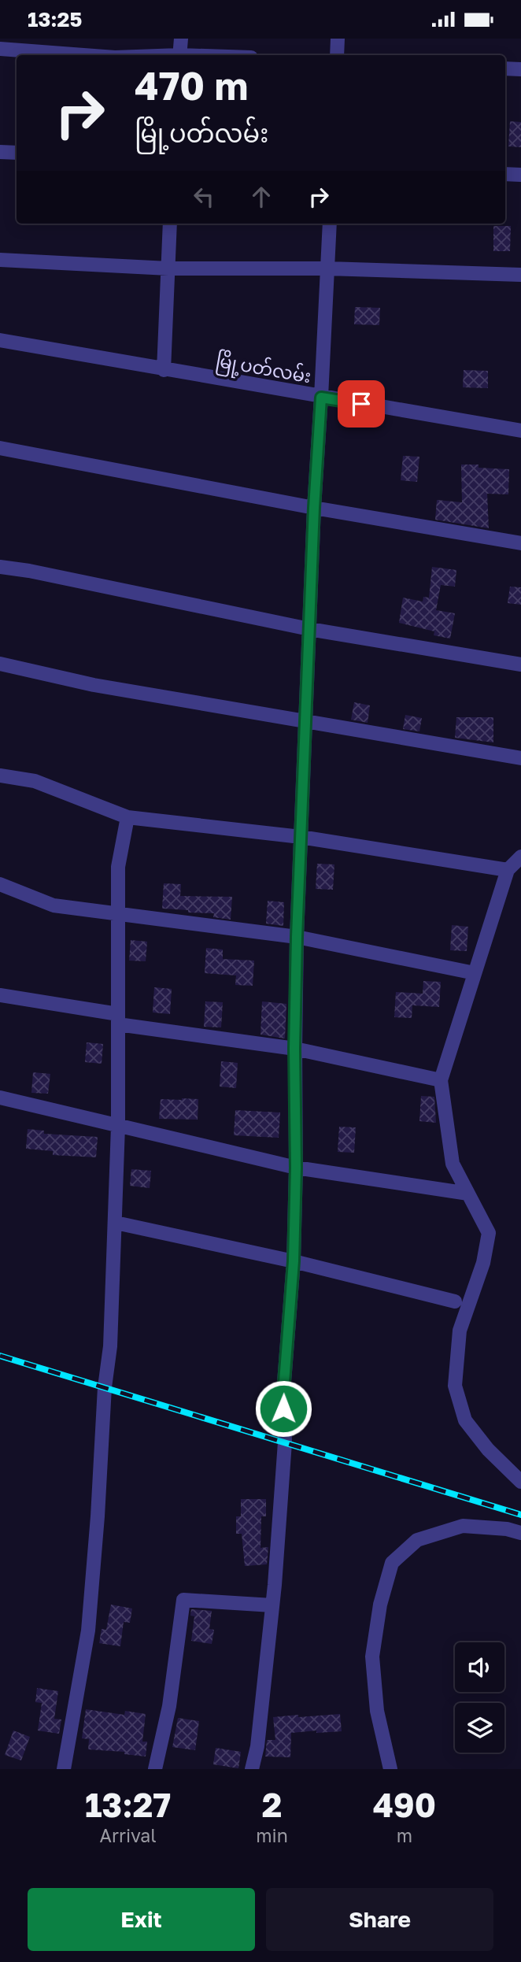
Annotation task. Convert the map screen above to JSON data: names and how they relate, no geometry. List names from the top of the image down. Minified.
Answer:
{"streets":{"street":["မြို့ပတ်လမ်း"]},"page":{"status":"13:25","turn":["470 m","မြို့ပတ်လမ်း"],"eta":["13:27","Arrival","2","min","490","m"],"buttons":["Exit","Share"]}}
